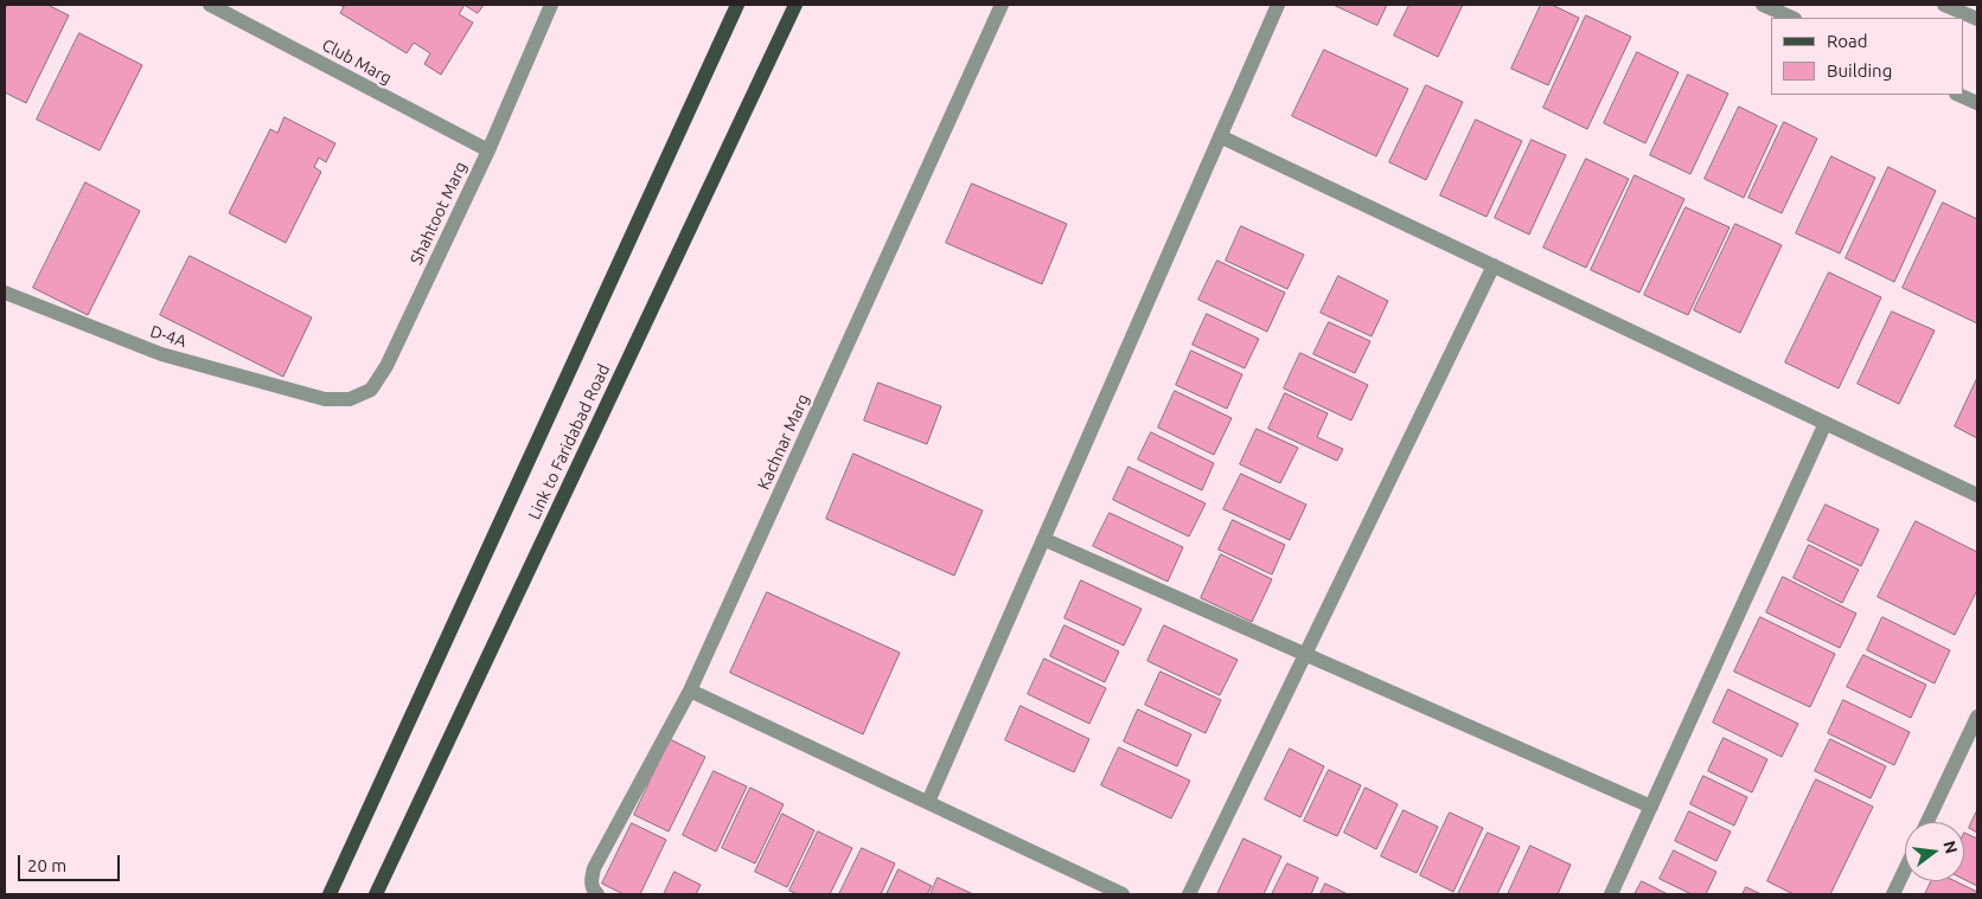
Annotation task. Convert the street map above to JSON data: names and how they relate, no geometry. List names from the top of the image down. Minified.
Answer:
{"streets":{"main road":["Link to Faridabad Road"],"street":["Club Marg","Shahtoot Marg","D-4A","Kachnar Marg"]},"crossings":[["Club Marg","Shahtoot Marg"],["Shahtoot Marg","D-4A"]],"legend":["Road","Building"],"scale_bar":"20 m","north":"right"}
